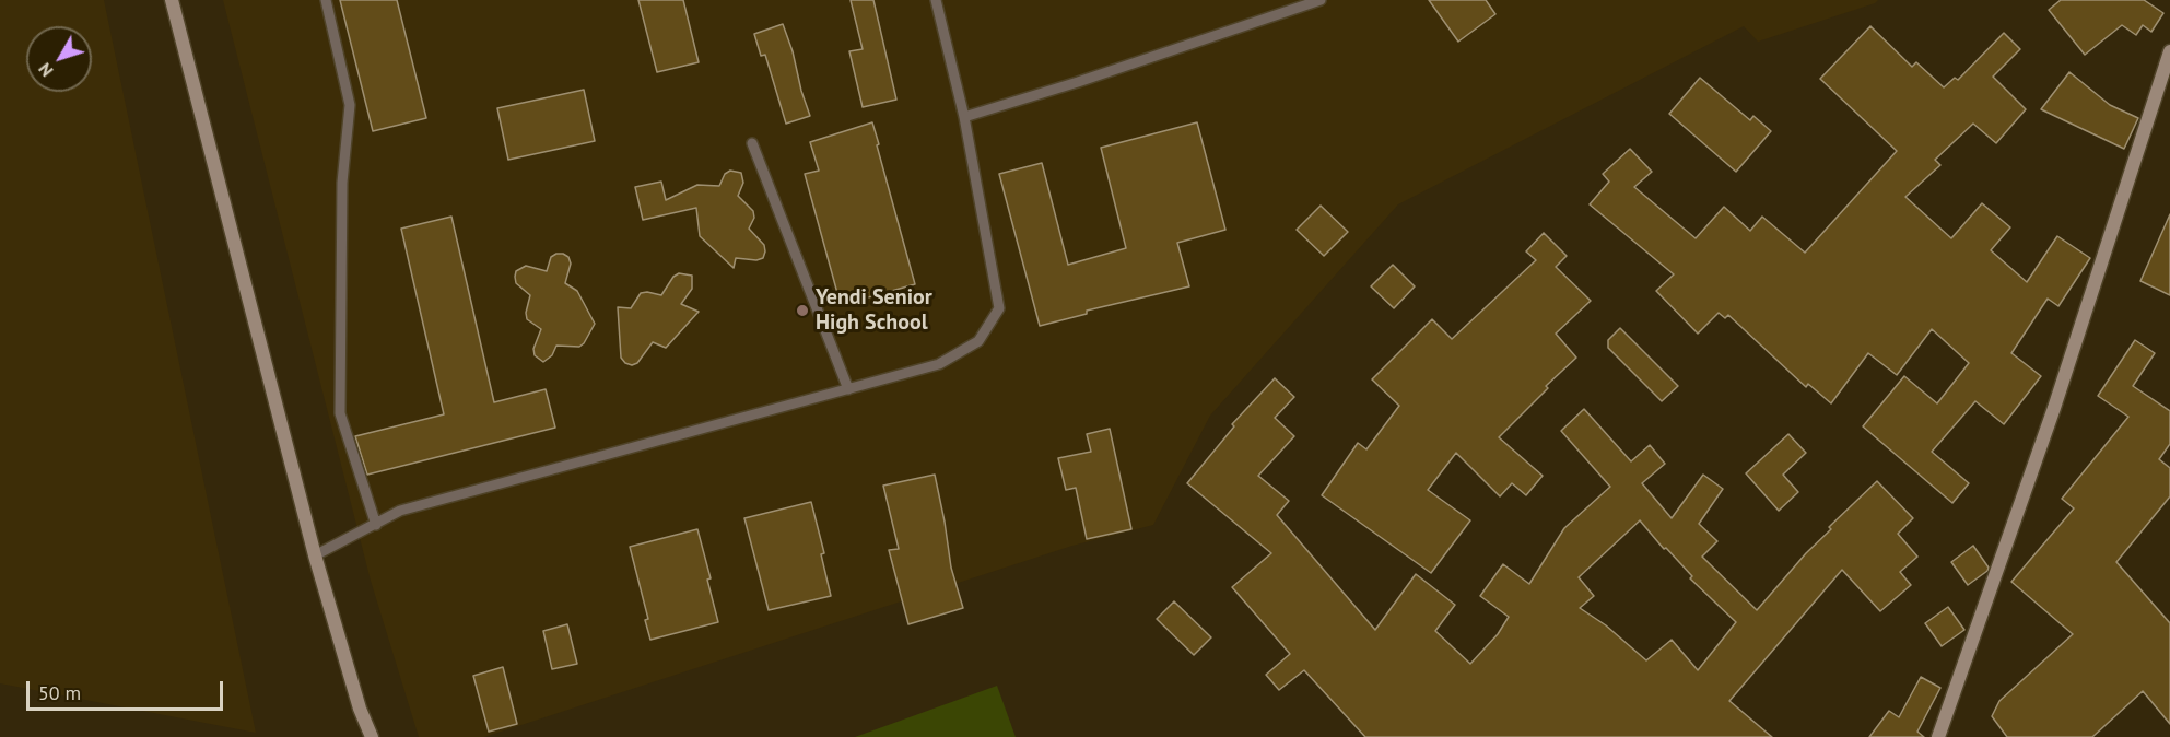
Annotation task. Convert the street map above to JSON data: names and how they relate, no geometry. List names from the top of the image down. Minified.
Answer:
{"places":["Yendi Senior High School"],"scale_bar":"50 m","north":"bottom left"}
